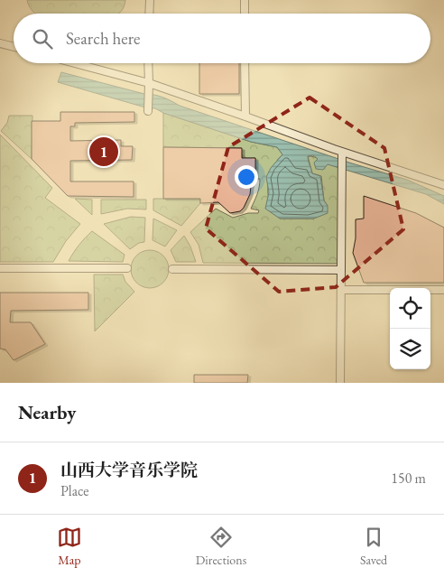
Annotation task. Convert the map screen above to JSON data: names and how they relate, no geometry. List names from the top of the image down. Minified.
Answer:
{"page":{"search":"Search here","pins":"1","heading":"Nearby","list":[{"mark":"1","name":"山西大学音乐学院","note":"Place","value":"150 m"}],"nav":["Map","Directions","Saved"]}}
